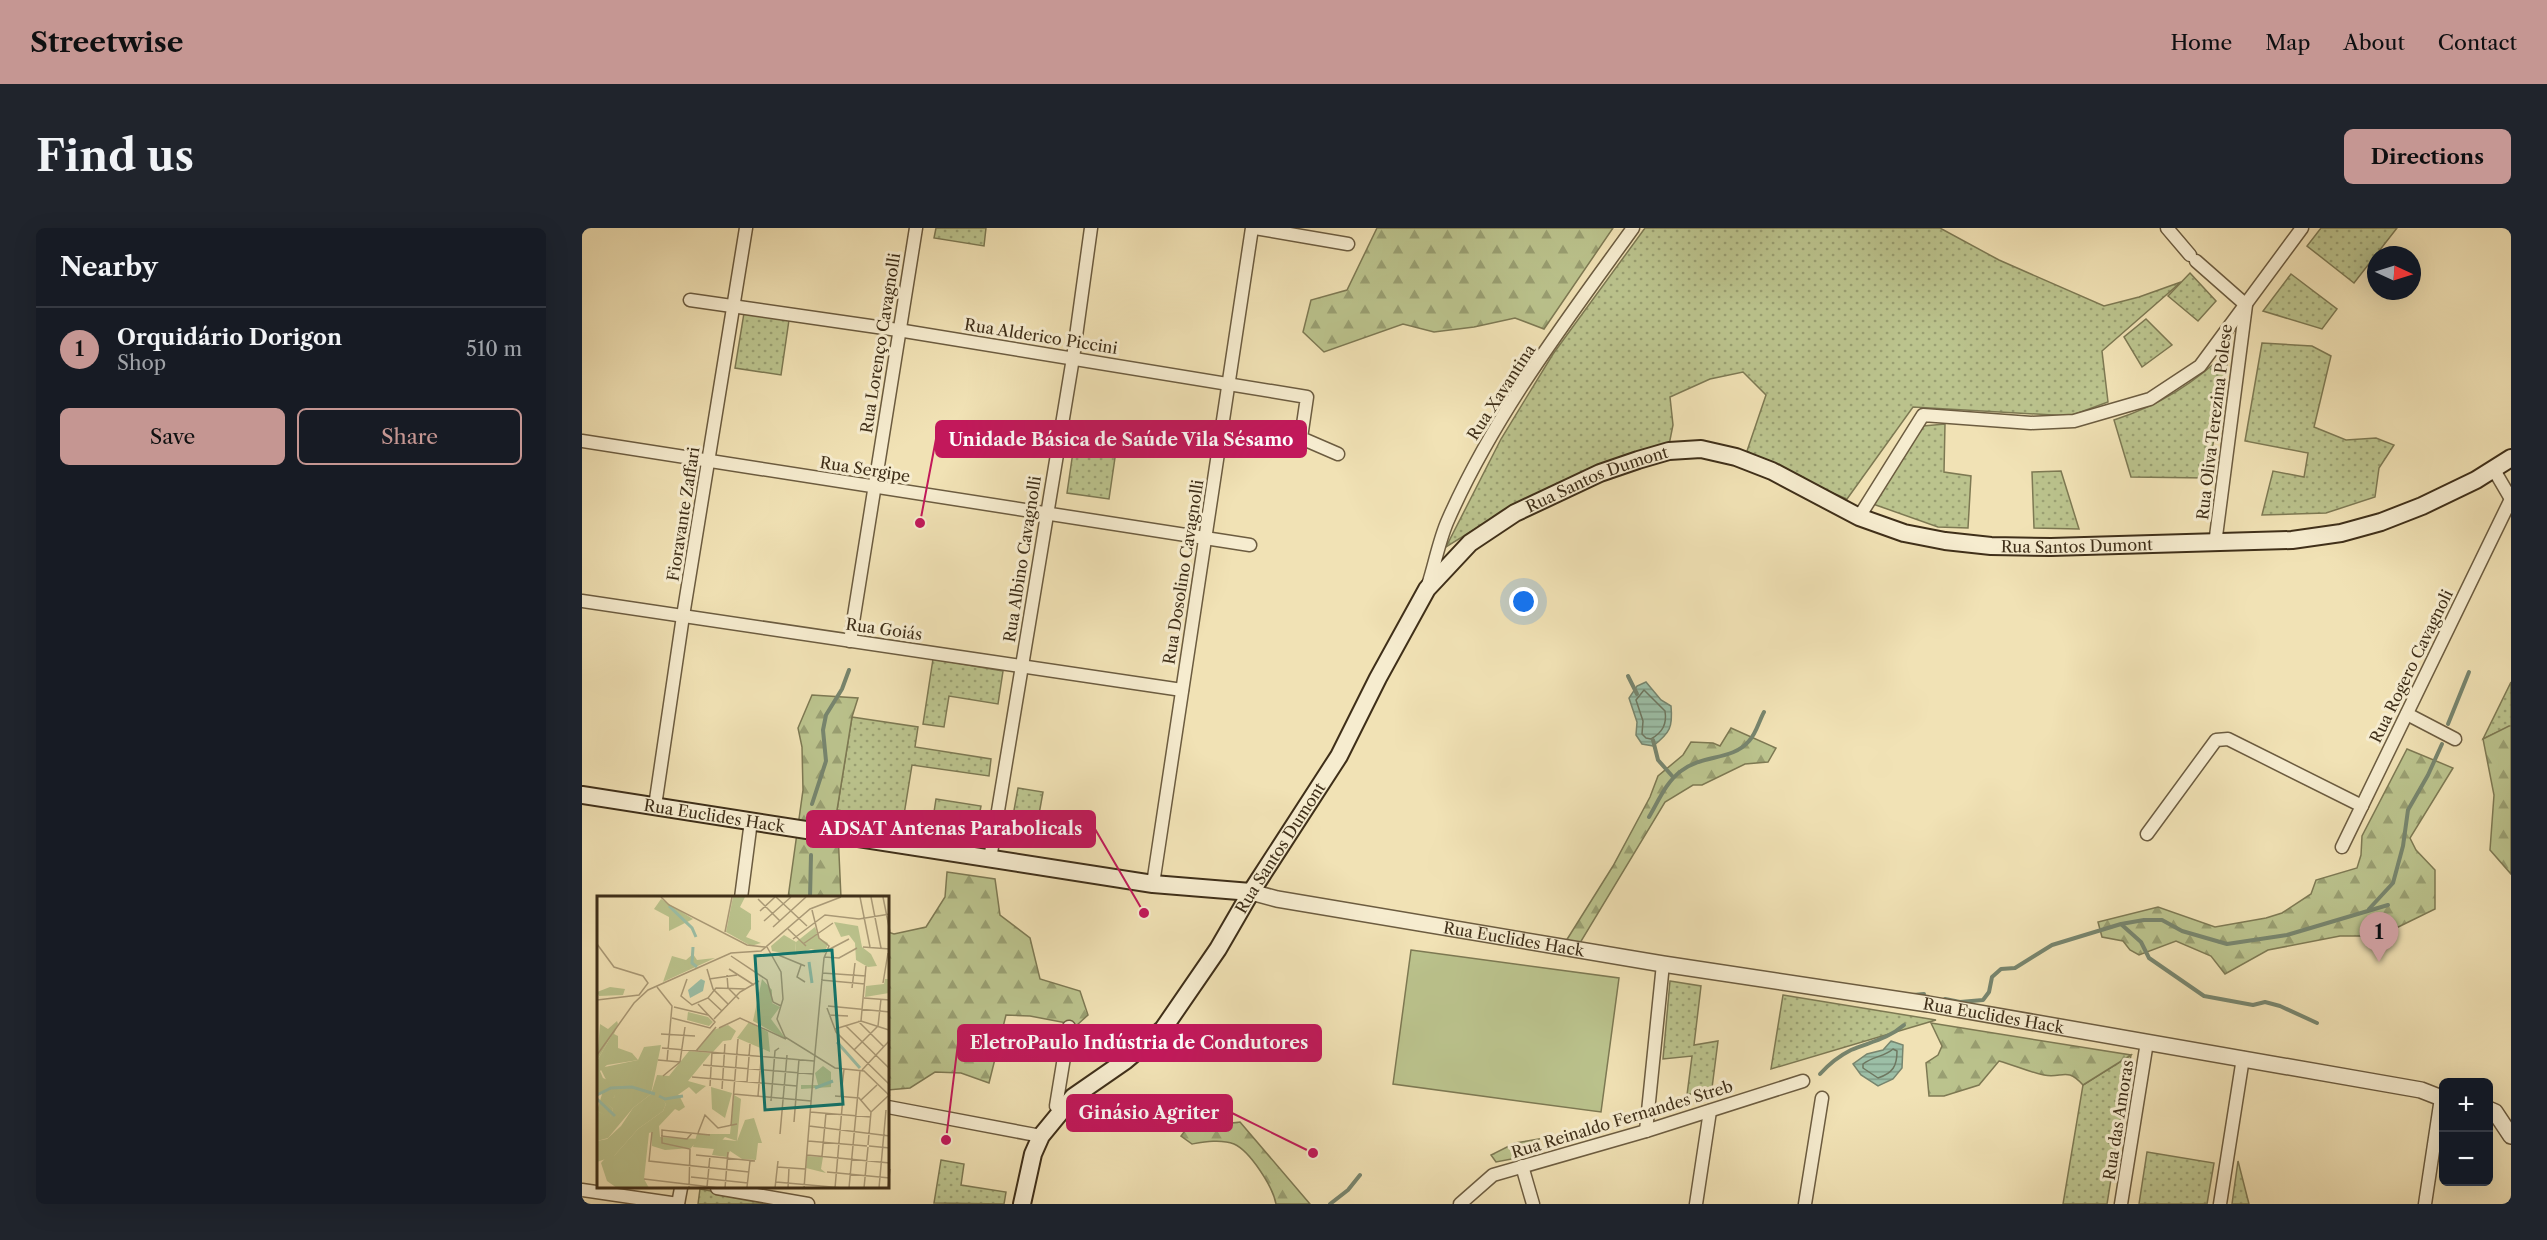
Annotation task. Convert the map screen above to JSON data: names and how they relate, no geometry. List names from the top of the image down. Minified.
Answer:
{"streets":{"main road":["Rua Santos Dumont","Rua Euclides Hack"],"street":["Rua Alderico Piccini","Rua Lorenço Cavagnolli","Rua Xavantina","Rua Oliva Terezina Polese","Rua Sergipe","Fioravante Zaffari","Rua Albino Cavagnolli","Rua Dosolino Cavagnolli","Rua Goiás","Rua Rogero Cavagnoli","Rua Reinaldo Fernandes Streb","Rua das Amoras"]},"crossings":[["Rua Alderico Piccini","Rua Lorenço Cavagnolli"],["Rua Alderico Piccini","Fioravante Zaffari"],["Rua Alderico Piccini","Rua Albino Cavagnolli"],["Rua Alderico Piccini","Rua Dosolino Cavagnolli"],["Rua Lorenço Cavagnolli","Rua Sergipe"],["Rua Lorenço Cavagnolli","Rua Goiás"],["Rua Xavantina","Rua Santos Dumont"],["Rua Oliva Terezina Polese","Rua Santos Dumont"],["Rua Sergipe","Fioravante Zaffari"],["Rua Sergipe","Rua Albino Cavagnolli"],["Rua Sergipe","Rua Dosolino Cavagnolli"],["Rua Santos Dumont","Rua Euclides Hack"],["Fioravante Zaffari","Rua Goiás"],["Fioravante Zaffari","Rua Euclides Hack"],["Rua Albino Cavagnolli","Rua Goiás"],["Rua Albino Cavagnolli","Rua Euclides Hack"],["Rua Dosolino Cavagnolli","Rua Goiás"],["Rua Dosolino Cavagnolli","Rua Euclides Hack"],["Rua Euclides Hack","Rua das Amoras"]],"places":["Unidade Básica de Saúde Vila Sésamo","ADSAT Antenas Parabolicals","EletroPaulo Indústria de Condutores","Ginásio Agriter"],"north":"right","page":{"header":"Streetwise","nav":["Home","Map","About","Contact"],"buttons":["Directions",["Save","Share"]],"title":"Find us","heading":"Nearby","list":[{"mark":"1","name":"Orquidário Dorigon","note":"Shop","value":"510 m"}],"pins":"1","map_buttons":["+","−"]}}
